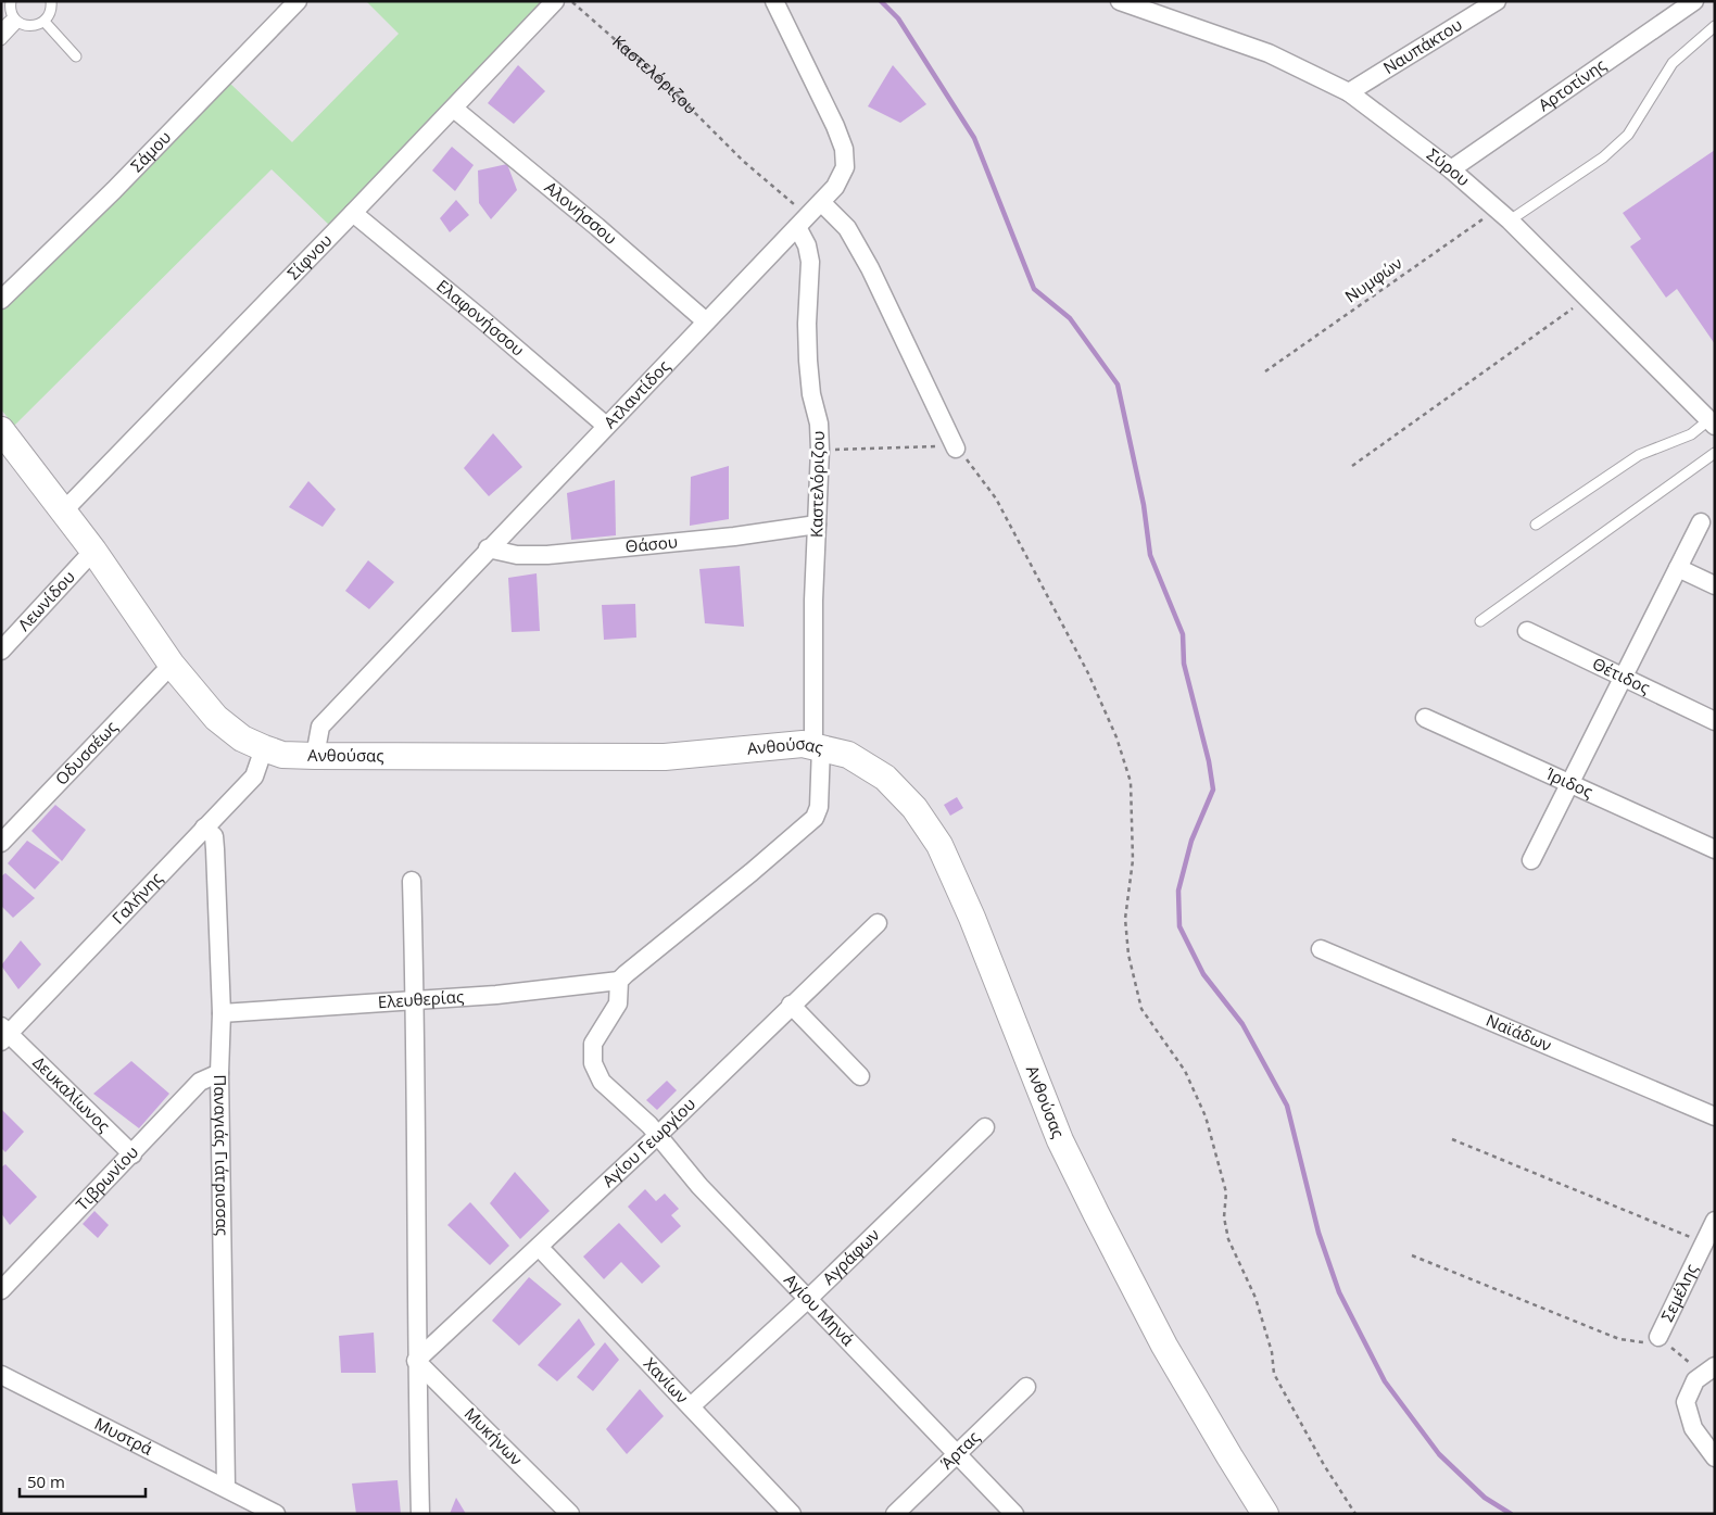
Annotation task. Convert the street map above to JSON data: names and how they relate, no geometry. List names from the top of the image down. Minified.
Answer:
{"streets":{"street":["Ναυπάκτου","Καστελόριζου","Αρτοτίνης","Σάμου","Σύρου","Αλονήσσου","Σίφνου","Ελαφονήσσου","Ατλαντίδος","Θάσου","Λεωνίδου","Θέτιδος","Ανθούσας","Οδυσσέως","Ίριδος","Γαλήνης","Ελευθερίας","Ναϊάδων","Δευκαλίωνος","Αγίου Γεωργίου","Παναγιάς Γιάτρισσας","Τιβρωνίου","Αγράφων","Σεμέλης","Αγίου Μηνά","Χανίων","Μυστρά","Μυκήνων","Άρτας"],"path":["Νυμφών"]},"crossings":[["Ναυπάκτου","Σύρου"],["Καστελόριζου","Ατλαντίδος"],["Καστελόριζου","Θάσου"],["Καστελόριζου","Ανθούσας"],["Καστελόριζου","Ελευθερίας"],["Καστελόριζου","Αγίου Μηνά"],["Αρτοτίνης","Σύρου"],["Σύρου","Νυμφών"],["Αλονήσσου","Σίφνου"],["Αλονήσσου","Ατλαντίδος"],["Σίφνου","Ελαφονήσσου"],["Σίφνου","Ανθούσας"],["Ελαφονήσσου","Ατλαντίδος"],["Ατλαντίδος","Θάσου"],["Ατλαντίδος","Ανθούσας"],["Λεωνίδου","Ανθούσας"],["Ανθούσας","Οδυσσέως"],["Ανθούσας","Γαλήνης"],["Γαλήνης","Δευκαλίωνος"],["Γαλήνης","Παναγιάς Γιάτρισσας"],["Ελευθερίας","Παναγιάς Γιάτρισσας"],["Ελευθερίας","Αγίου Μηνά"],["Δευκαλίωνος","Τιβρωνίου"],["Αγίου Γεωργίου","Αγίου Μηνά"],["Αγίου Γεωργίου","Χανίων"],["Αγίου Γεωργίου","Μυκήνων"],["Παναγιάς Γιάτρισσας","Τιβρωνίου"],["Παναγιάς Γιάτρισσας","Μυστρά"],["Αγράφων","Αγίου Μηνά"],["Αγράφων","Χανίων"],["Αγίου Μηνά","Άρτας"]],"scale_bar":"50 m"}
